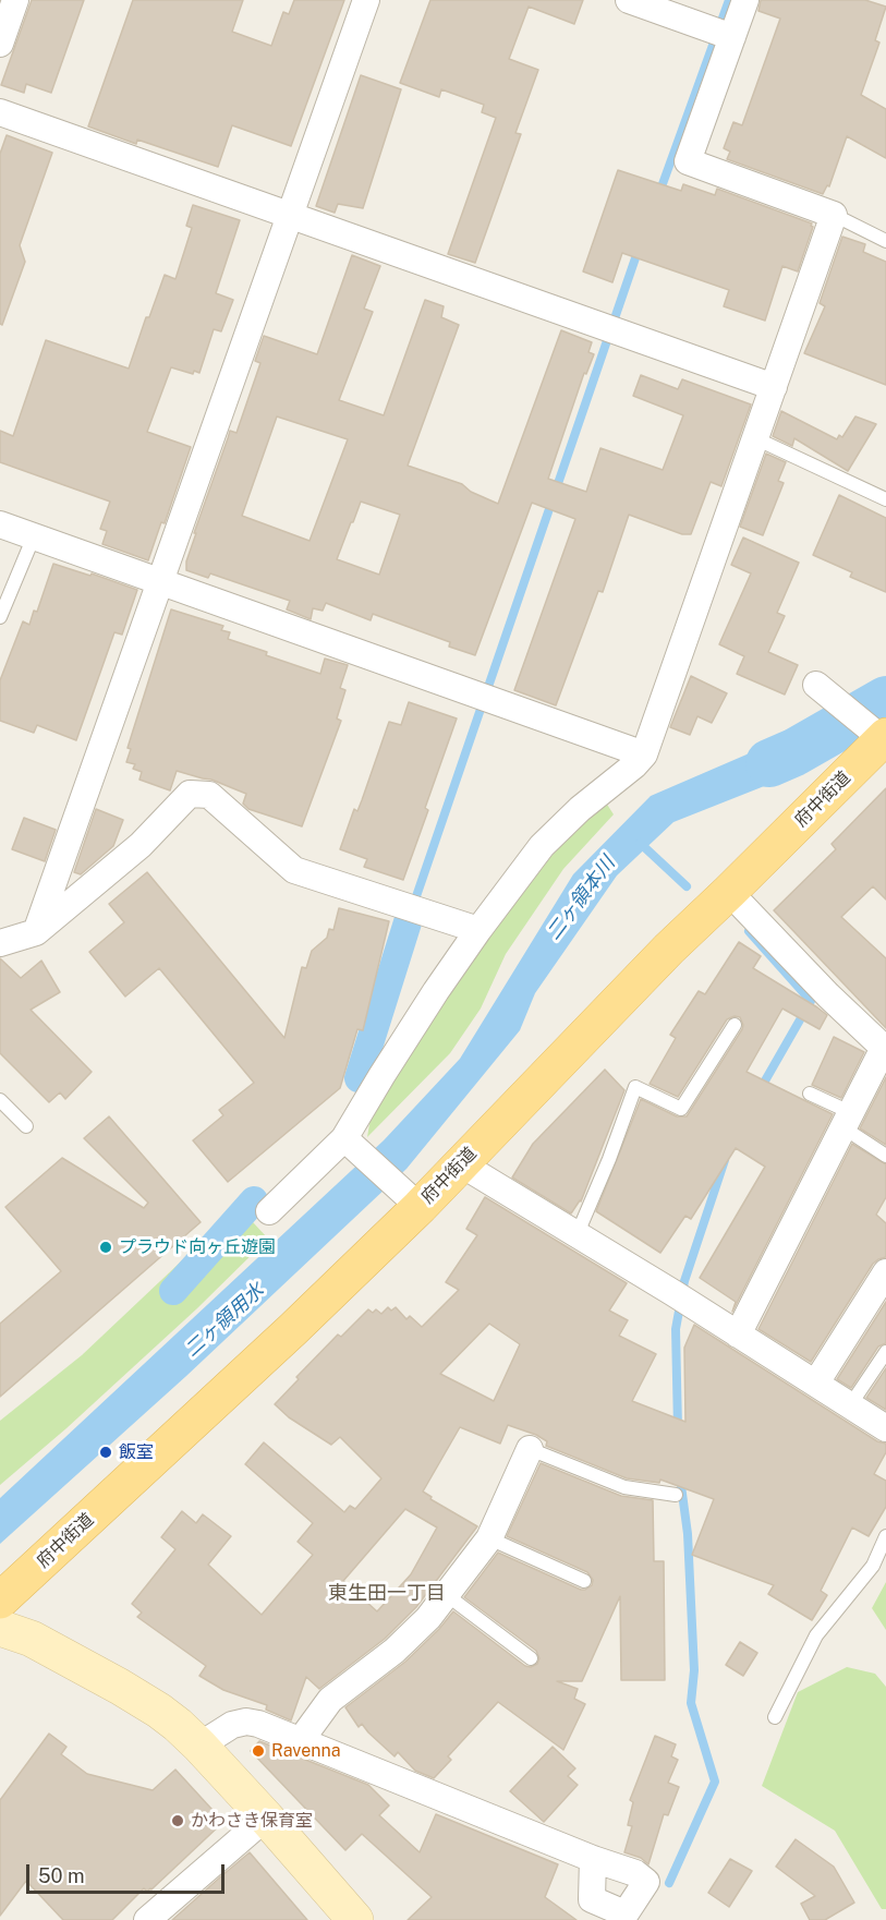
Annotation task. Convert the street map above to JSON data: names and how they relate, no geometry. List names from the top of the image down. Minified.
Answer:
{"streets":{"main road":["府中街道"]},"districts":["東生田一丁目"],"water":["二ヶ領本川","二ヶ領用水"],"places":["プラウド向ヶ丘遊園","飯室","Ravenna","かわさき保育室"],"scale_bar":"50 m"}
